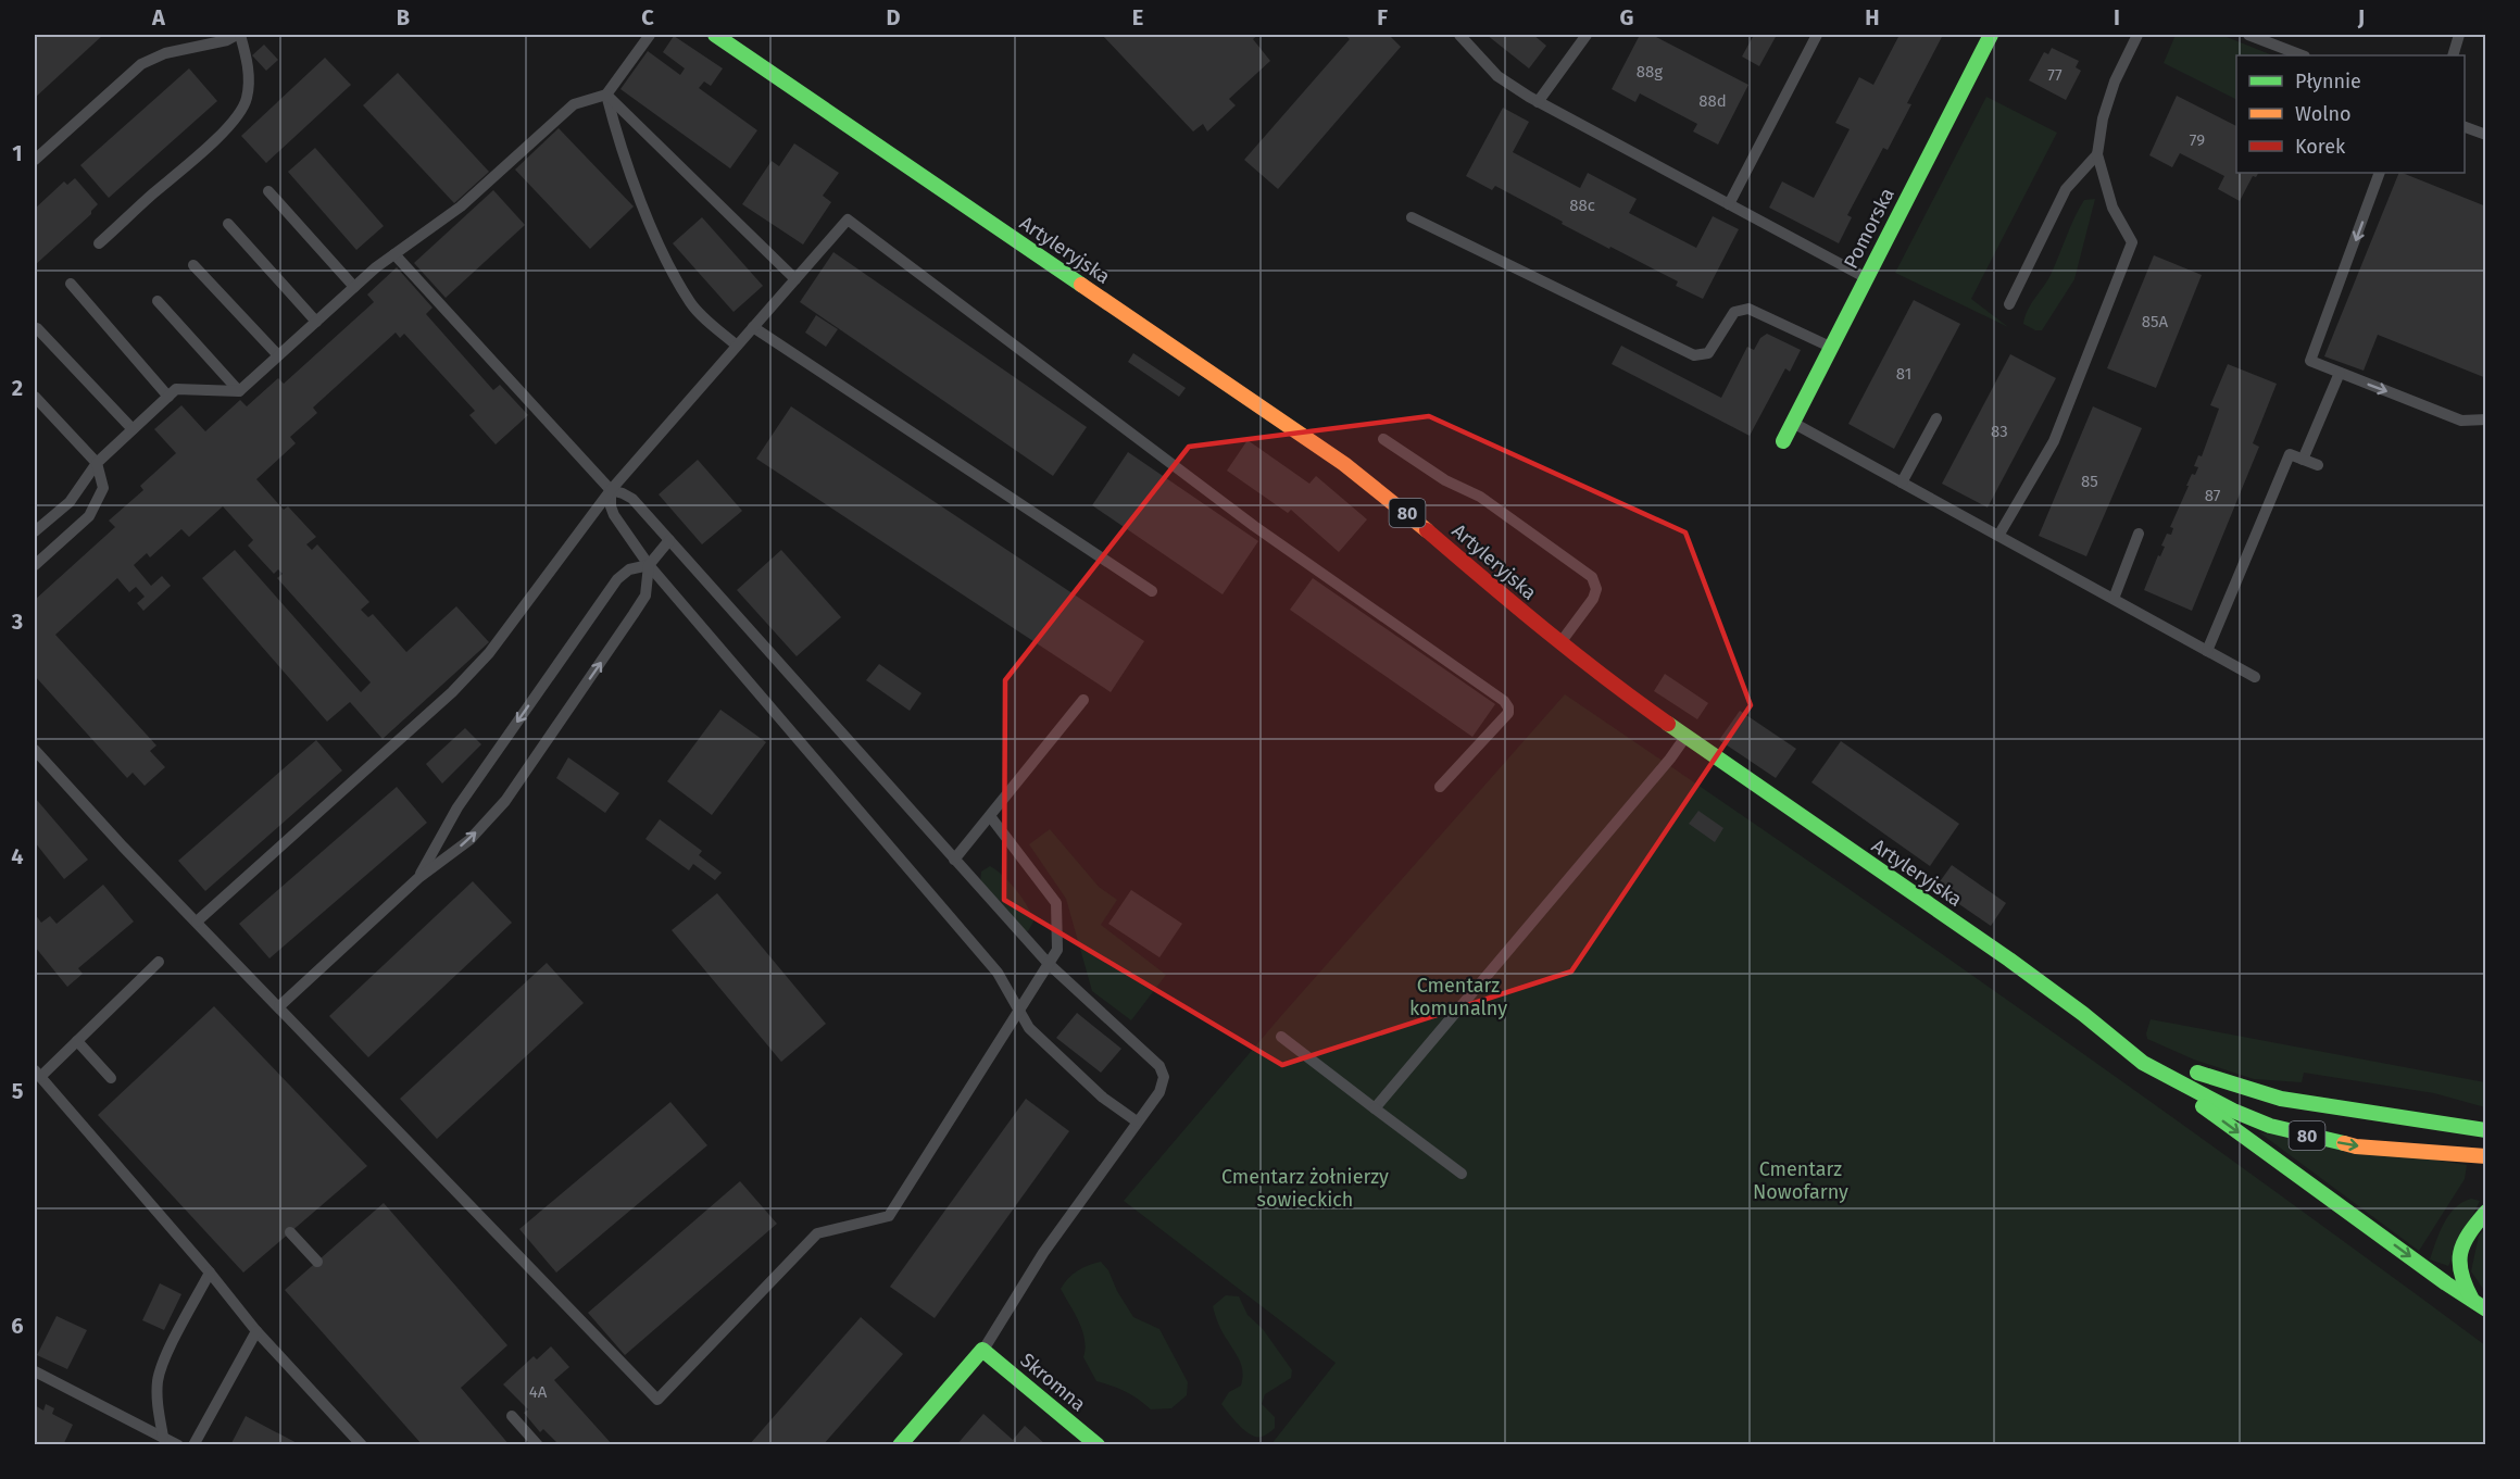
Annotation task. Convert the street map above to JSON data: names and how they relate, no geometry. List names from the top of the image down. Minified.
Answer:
{"streets":{"main road":["Pomorska","Artyleryjska","80","Skromna"]},"crossings":[["Artyleryjska","80"]],"parks":["Cmentarz komunalny","Cmentarz Nowofarny","Cmentarz żołnierzy sowieckich"],"house_numbers":["88g","77","88d","79","88c","85A","81","83","85","87","4A"],"legend":["Płynnie","Wolno","Korek"],"grid":{"columns":["A","B","C","D","E","F","G","H","I","J"],"rows":["1","2","3","4","5","6"]}}
